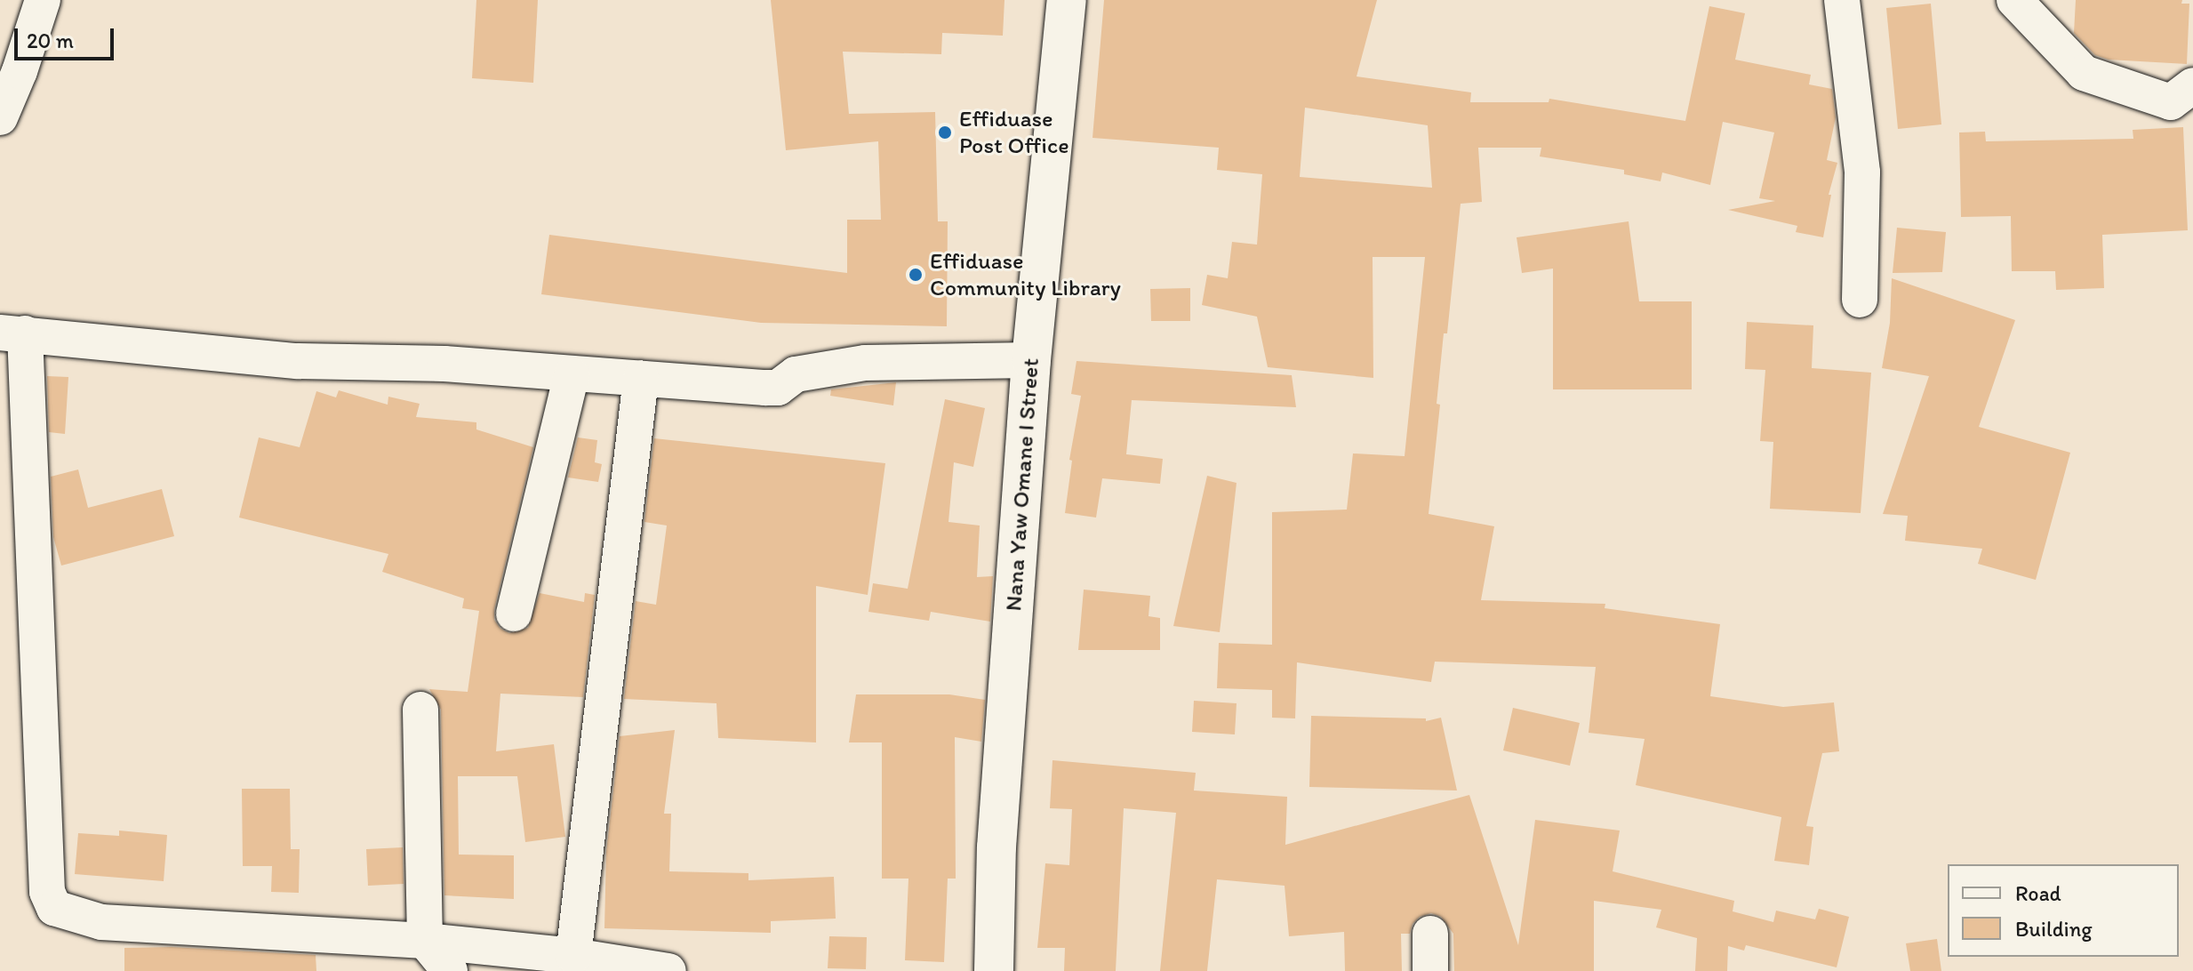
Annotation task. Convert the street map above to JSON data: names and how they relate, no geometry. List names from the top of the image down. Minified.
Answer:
{"streets":{"main road":["Nana Yaw Omane I Street"]},"places":["Effiduase Post Office","Effiduase Community Library"],"legend":["Road","Building"],"scale_bar":"20 m"}
